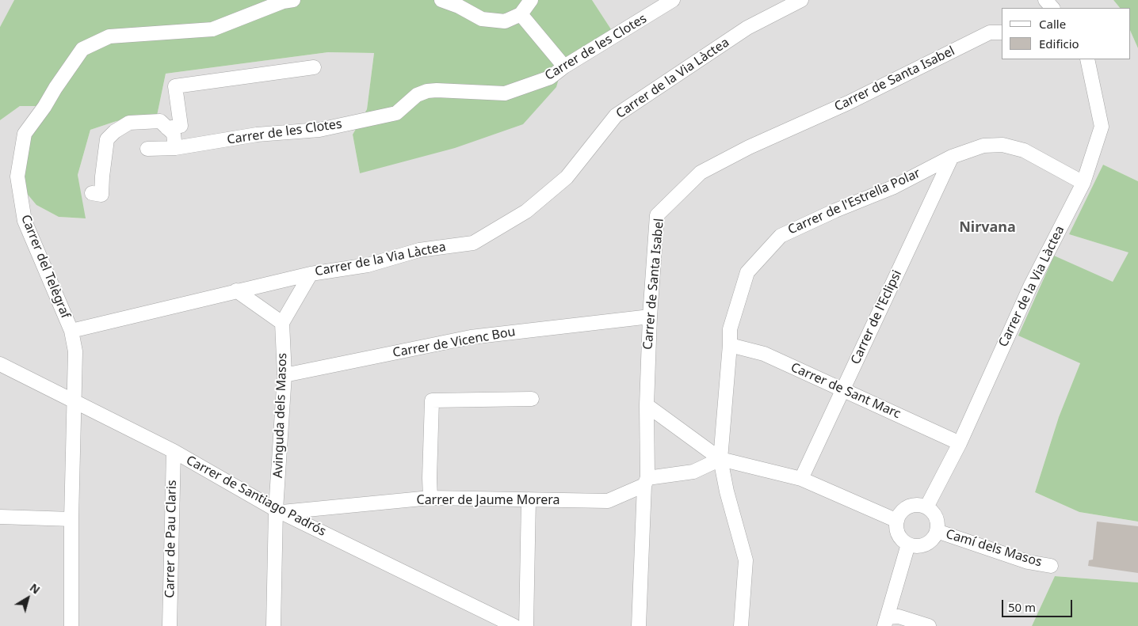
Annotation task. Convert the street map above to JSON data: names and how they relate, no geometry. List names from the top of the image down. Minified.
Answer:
{"streets":{"street":["Carrer de les Clotes","Carrer de la Via Làctea","Carrer de Santa Isabel","Carrer de l'Estrella Polar","Carrer del Telègraf","Carrer de l'Eclipsi","Carrer de Vicenc Bou","Carrer de Sant Marc","Avinguda dels Masos","Carrer de Santiago Padrós","Carrer de Jaume Morera","Carrer de Pau Claris","Camí dels Masos"]},"crossings":[["Carrer de la Via Làctea","Carrer de l'Estrella Polar"],["Carrer de la Via Làctea","Carrer del Telègraf"],["Carrer de la Via Làctea","Carrer de Sant Marc"],["Carrer de la Via Làctea","Camí dels Masos"],["Carrer de Santa Isabel","Carrer de Vicenc Bou"],["Carrer de Santa Isabel","Carrer de Jaume Morera"],["Carrer de l'Estrella Polar","Carrer de l'Eclipsi"],["Carrer de l'Estrella Polar","Carrer de Sant Marc"],["Carrer de l'Estrella Polar","Carrer de Jaume Morera"],["Carrer del Telègraf","Carrer de Santiago Padrós"],["Carrer de l'Eclipsi","Carrer de Sant Marc"],["Carrer de Vicenc Bou","Avinguda dels Masos"],["Avinguda dels Masos","Carrer de Santiago Padrós"],["Avinguda dels Masos","Carrer de Jaume Morera"],["Carrer de Santiago Padrós","Carrer de Jaume Morera"],["Carrer de Santiago Padrós","Carrer de Pau Claris"]],"districts":["Nirvana"],"legend":["Calle","Edificio"],"scale_bar":"50 m","north":"top right"}
